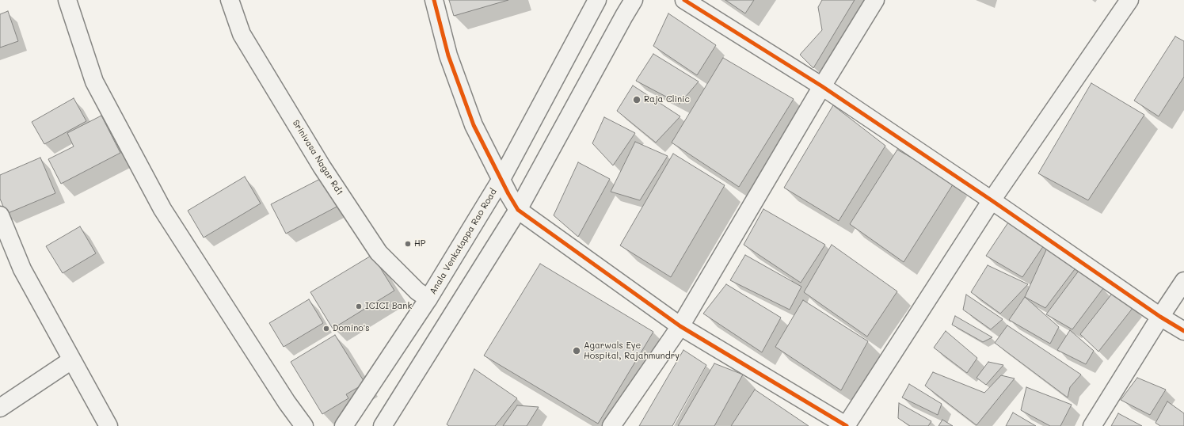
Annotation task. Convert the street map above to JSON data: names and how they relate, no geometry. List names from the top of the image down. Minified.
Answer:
{"streets":{"street":["Srinivasa Nagar Rd1","Anala Venkatappa Rao Road"]},"crossings":[["Srinivasa Nagar Rd1","Anala Venkatappa Rao Road"]],"places":["Raja Clinic","HP","ICICI Bank","Domino's","Agarwals Eye Hospital, Rajahmundry"]}
